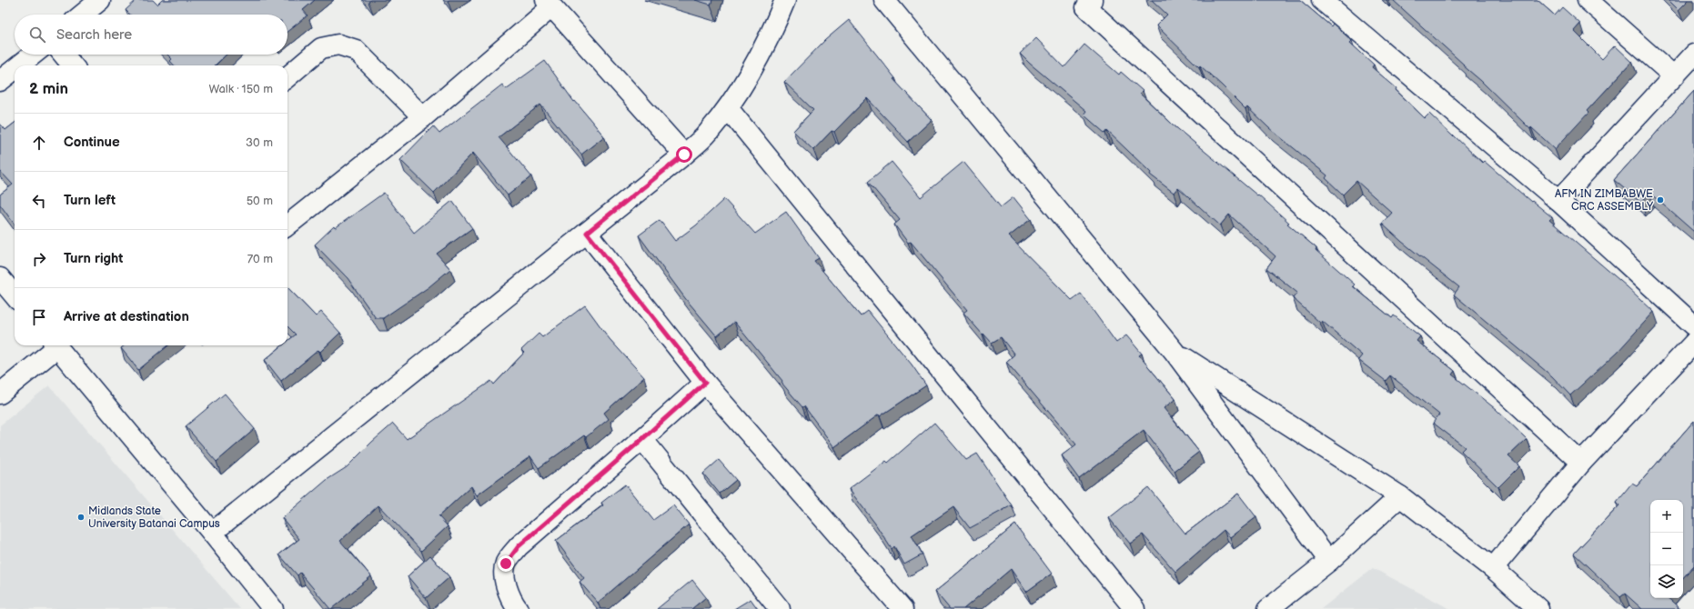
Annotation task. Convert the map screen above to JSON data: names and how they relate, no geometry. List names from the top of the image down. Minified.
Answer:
{"places":["AFM IN ZIMBABWE CRC ASSEMBLY","Midlands State University Batanai Campus"],"page":{"search":"Search here","heading":["2 min","Walk · 150 m"],"list":[["Continue","30 m"],["Turn left","50 m"],["Turn right","70 m"],"Arrive at destination"],"map_buttons":["+","−"]}}
